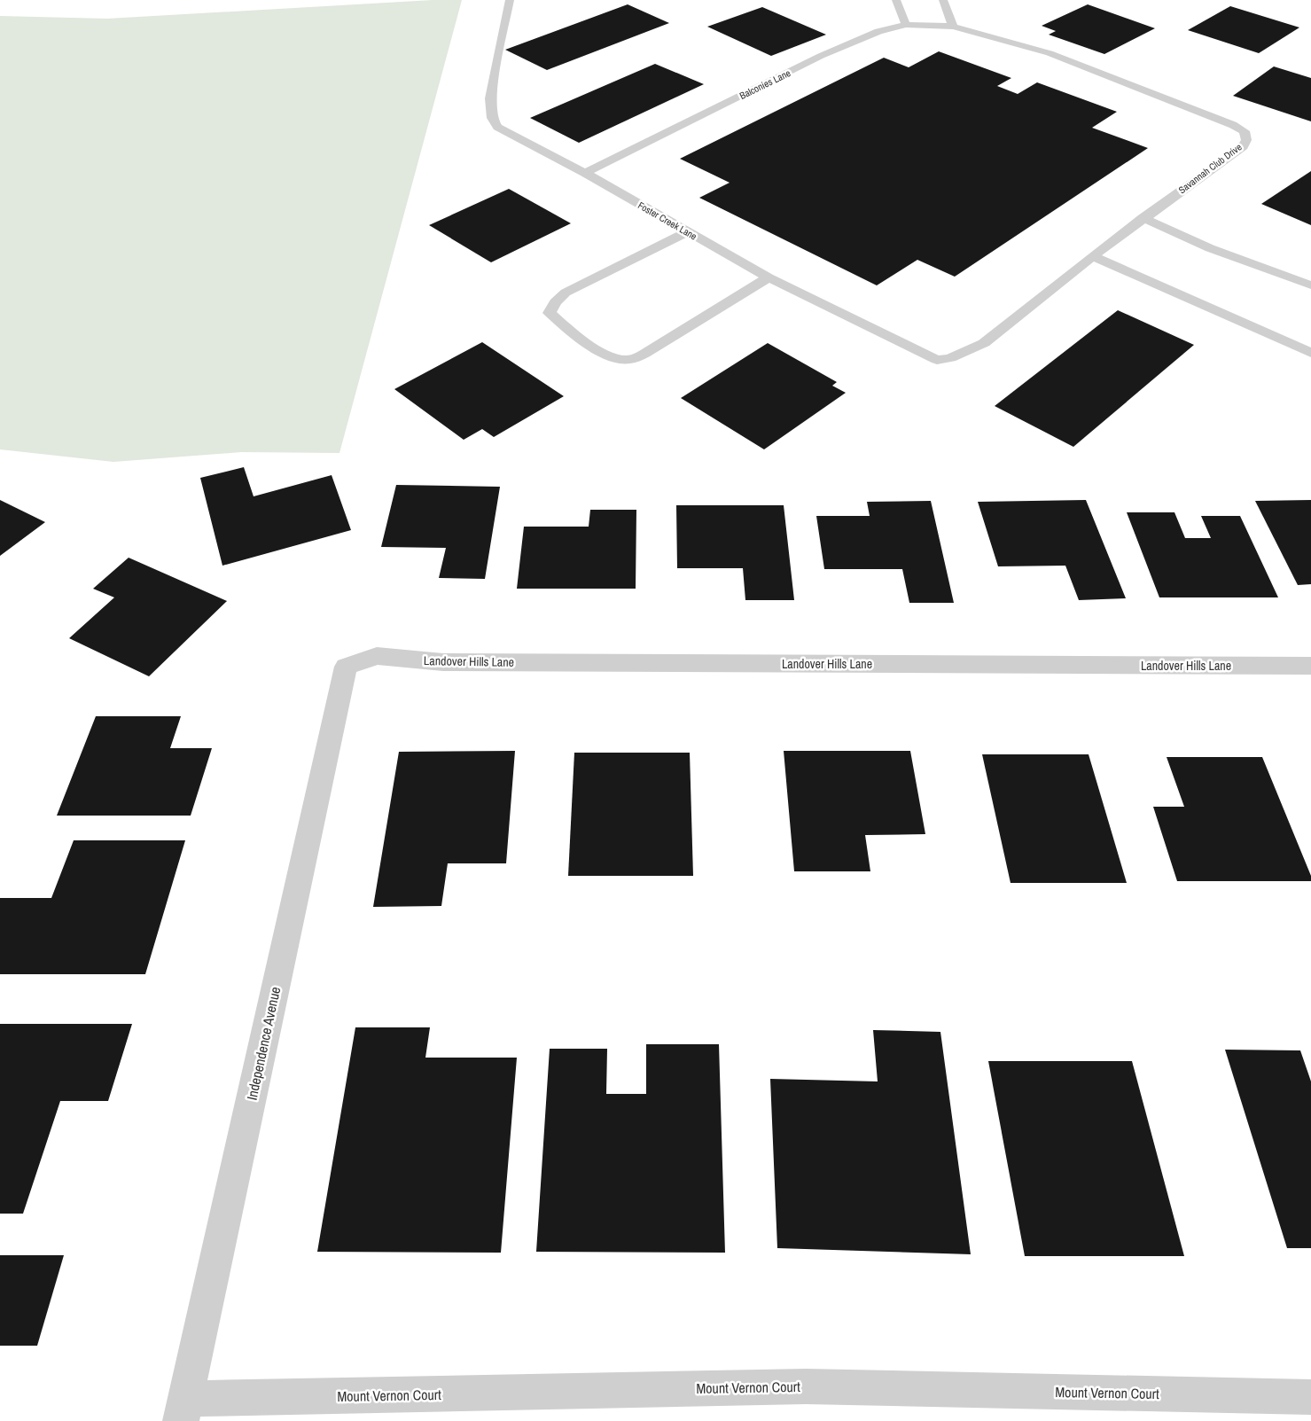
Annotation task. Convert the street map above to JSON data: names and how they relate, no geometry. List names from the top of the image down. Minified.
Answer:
{"streets":{"street":["Landover Hills Lane","Independence Avenue","Mount Vernon Court"],"lane":["Balconies Lane","Savannah Club Drive","Foster Creek Lane"]},"crossings":[["Balconies Lane","Savannah Club Drive"],["Balconies Lane","Foster Creek Lane"],["Savannah Club Drive","Foster Creek Lane"],["Landover Hills Lane","Independence Avenue"],["Independence Avenue","Mount Vernon Court"]]}
